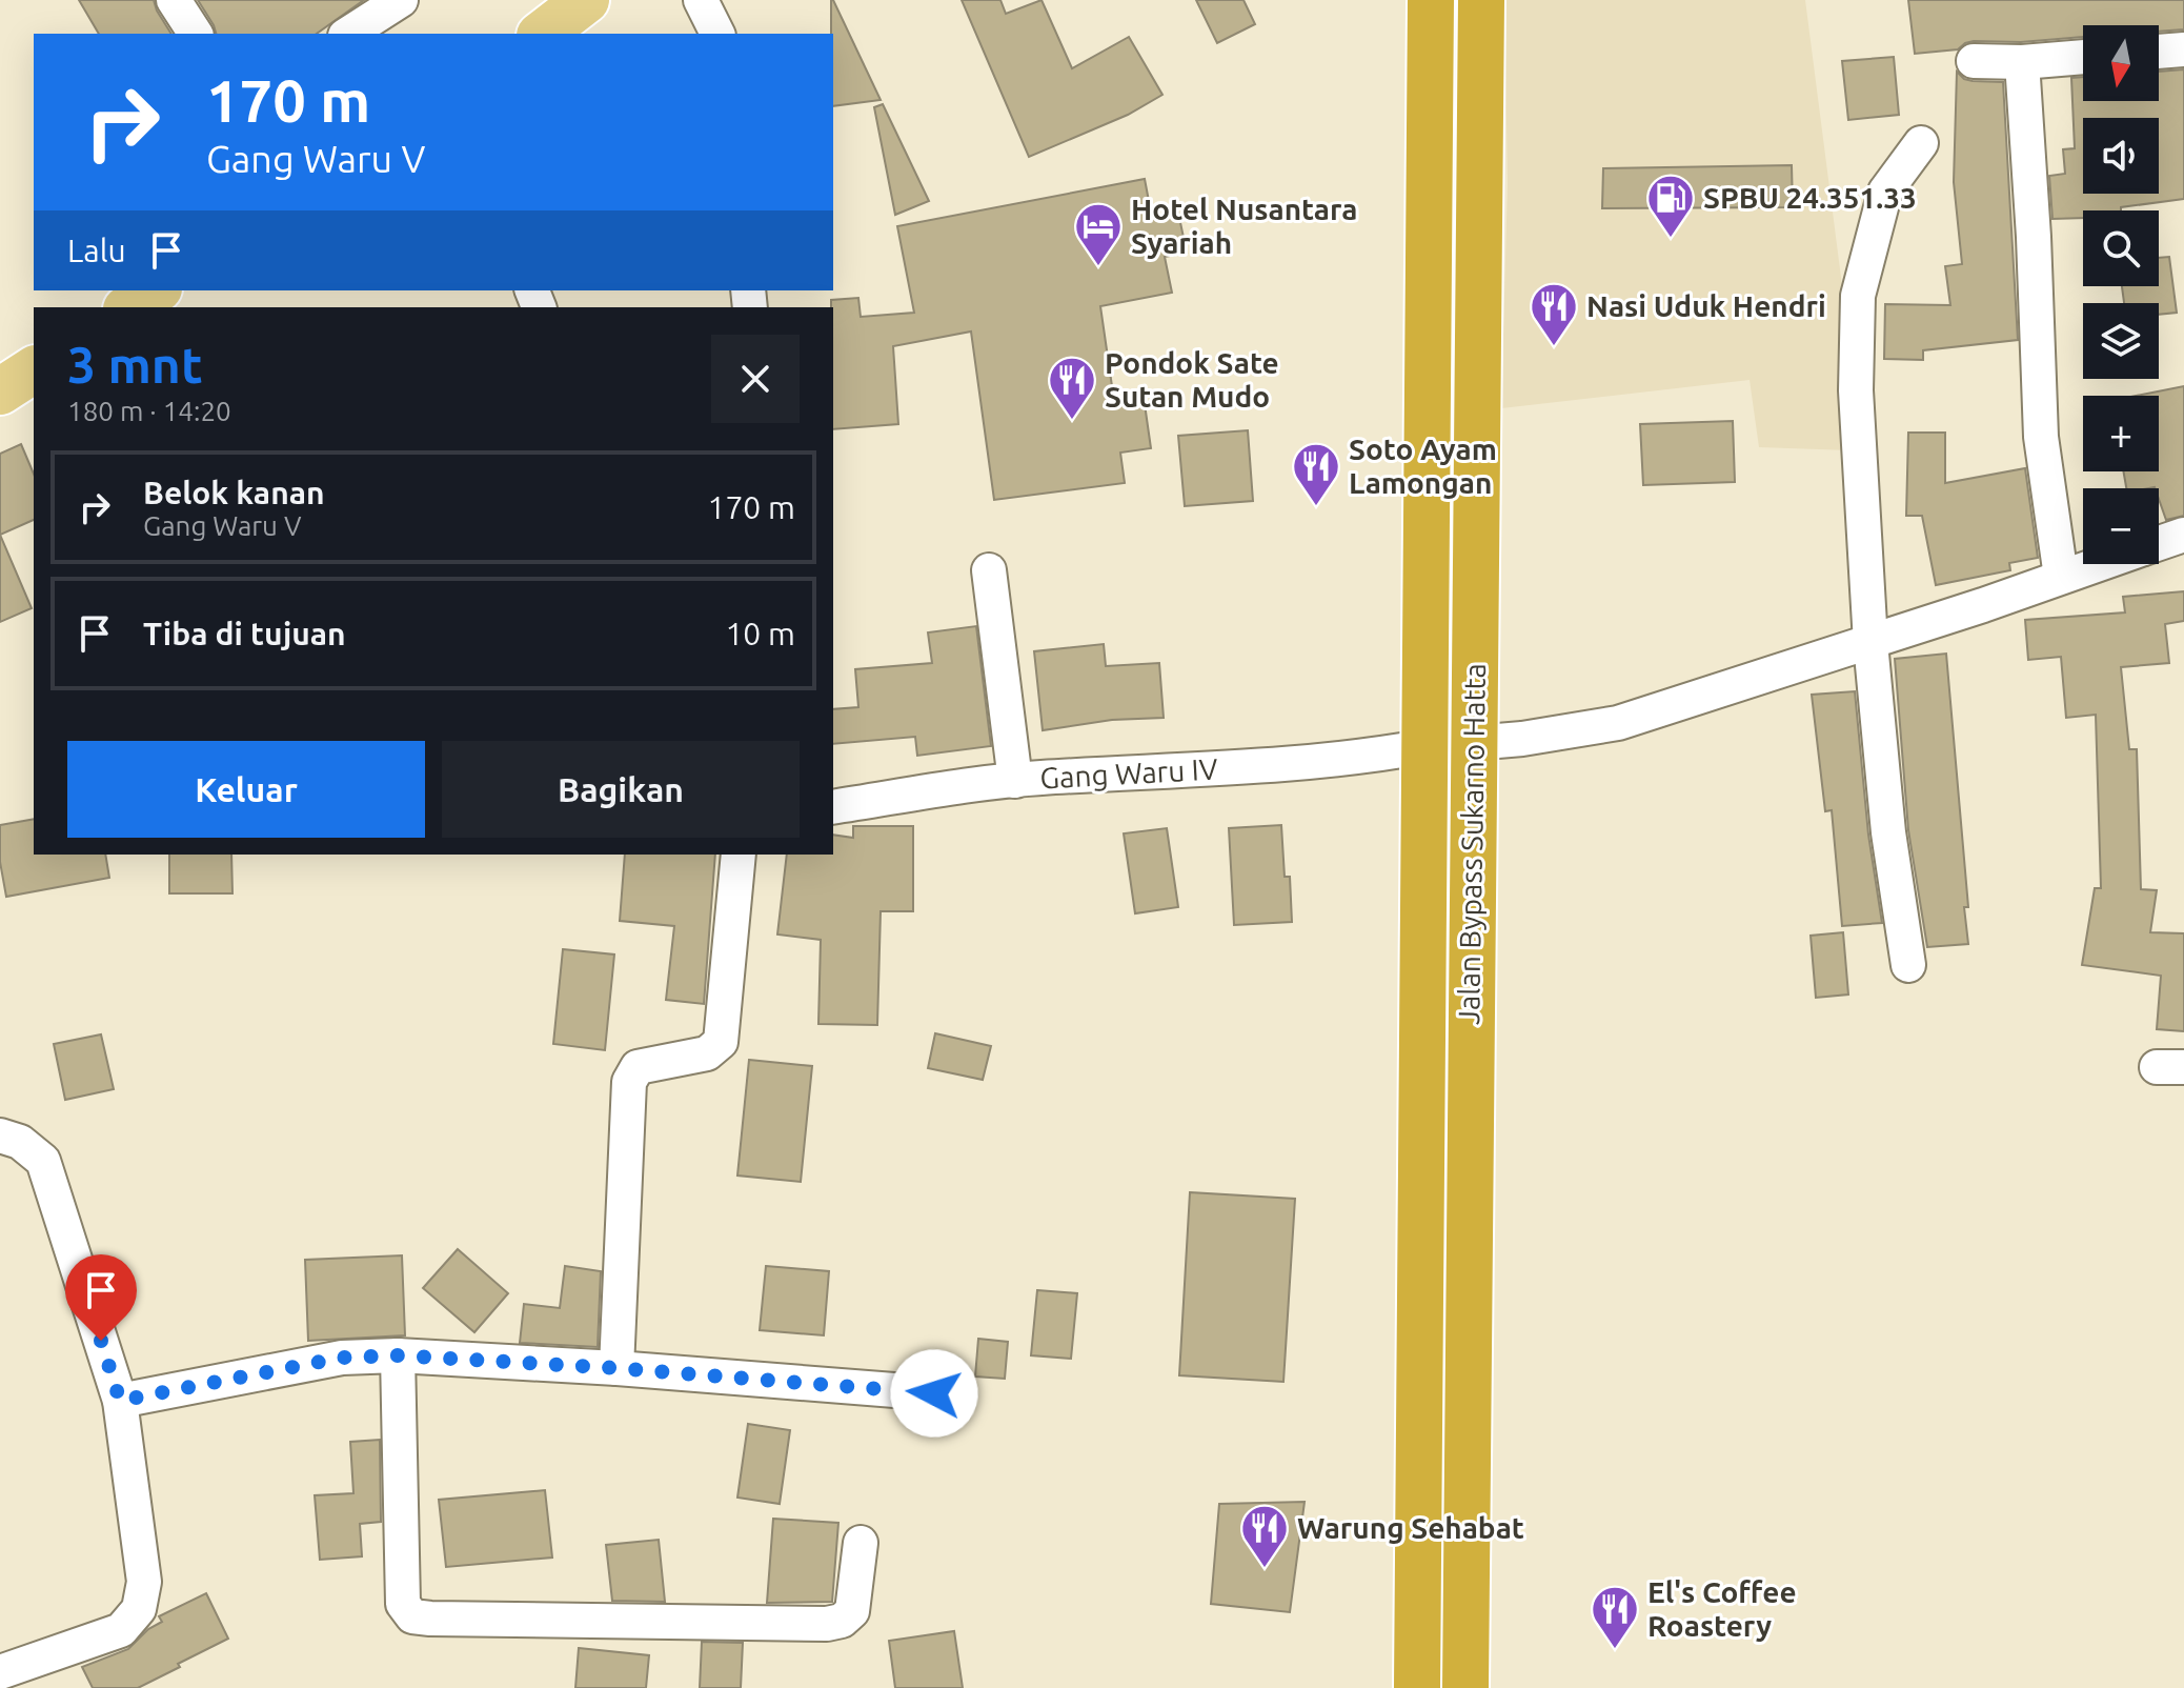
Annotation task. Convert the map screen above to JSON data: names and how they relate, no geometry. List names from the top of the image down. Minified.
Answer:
{"streets":{"highway":["Jalan Bypass Sukarno Hatta"],"street":["Gang Waru IV"]},"crossings":[["Gang Waru IV","Jalan Bypass Sukarno Hatta"]],"places":{"fuel station":["SPBU 24.351.33"],"hotel":["Hotel Nusantara Syariah"],"restaurant":["Nasi Uduk Hendri","Pondok Sate Sutan Mudo","Soto Ayam Lamongan","Warung Sehabat","El's Coffee Roastery"]},"north":"bottom","page":{"map_buttons":["+","−"],"turn":["170 m","Gang Waru V"],"then":"Lalu","heading":["3 mnt","180 m · 14:20"],"list":[{"name":"Belok kanan","note":"Gang Waru V","value":"170 m"},{"name":"Tiba di tujuan","value":"10 m"}],"buttons":["Keluar","Bagikan"]}}
